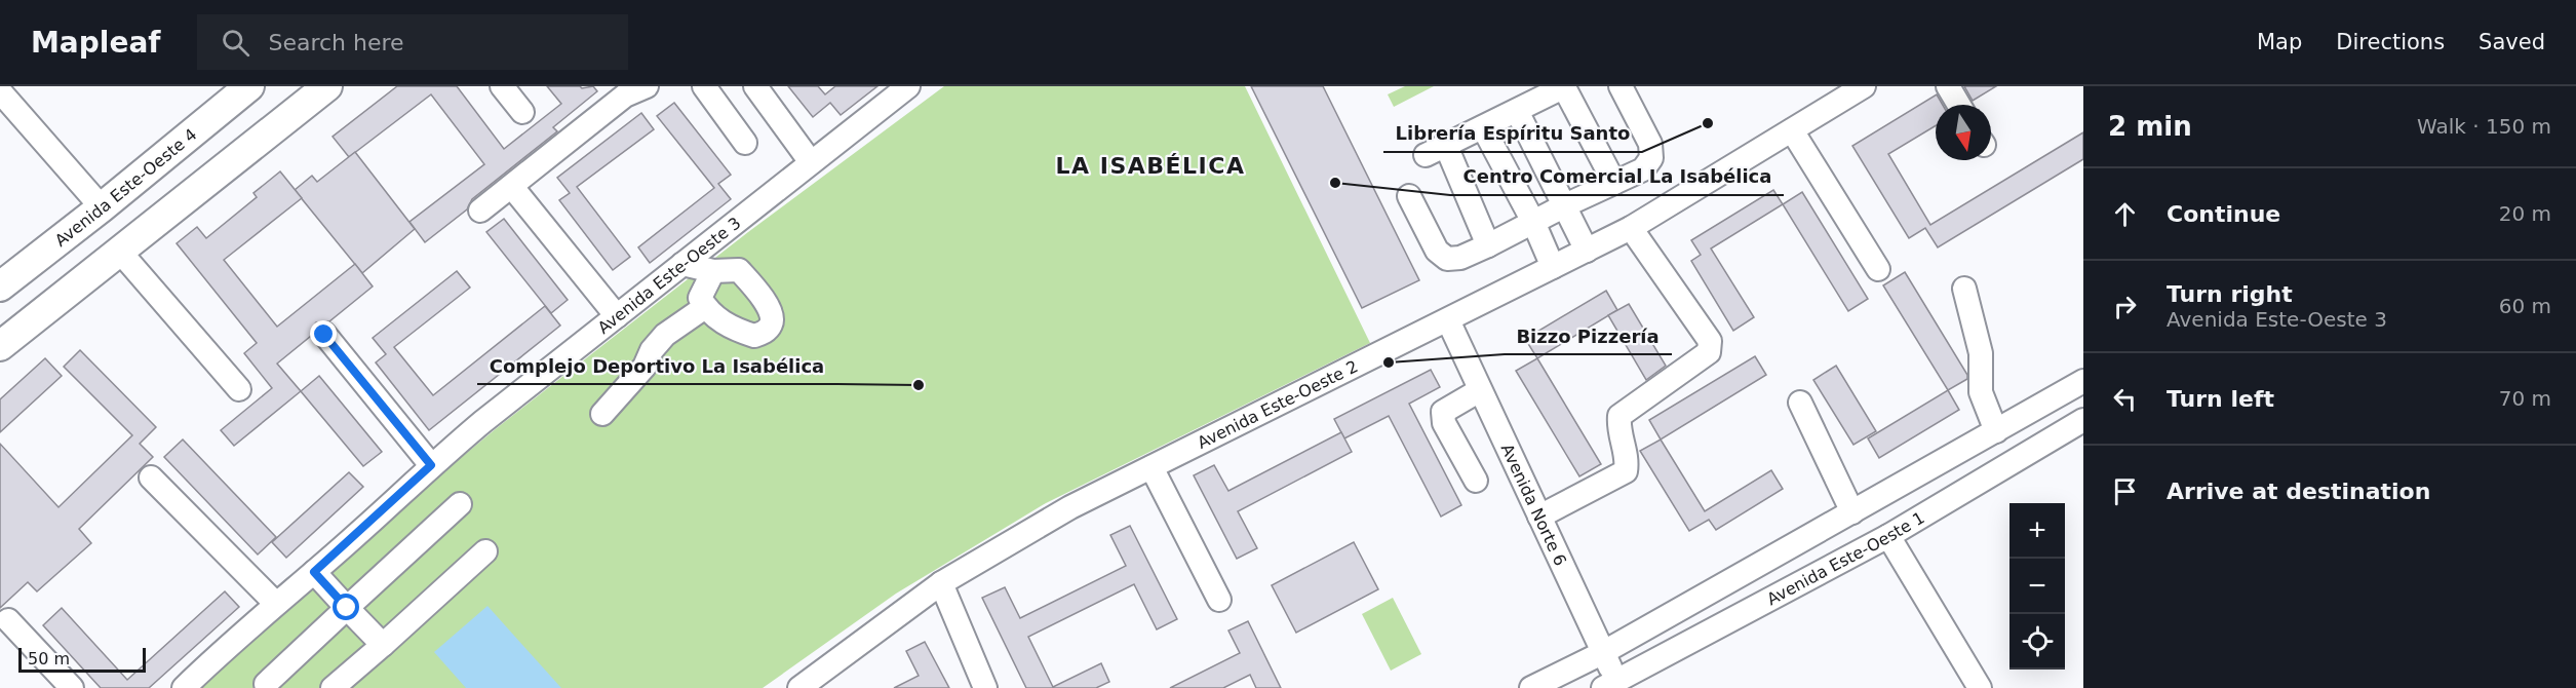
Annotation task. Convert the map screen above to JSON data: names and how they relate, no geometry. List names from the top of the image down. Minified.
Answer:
{"streets":{"main road":["Avenida Este-Oeste 4"],"street":["Avenida Este-Oeste 3","Avenida Este-Oeste 2","Avenida Norte 6","Avenida Este-Oeste 1"]},"crossings":[["Avenida Este-Oeste 2","Avenida Norte 6"],["Avenida Norte 6","Avenida Este-Oeste 1"]],"districts":["LA ISABÉLICA"],"places":["Librería Espíritu Santo","Centro Comercial La Isabélica","Bizzo Pizzería","Complejo Deportivo La Isabélica"],"scale_bar":"50 m","north":"bottom","page":{"header":"Mapleaf","search":"Search here","nav":["Map","Directions","Saved"],"heading":["2 min","Walk · 150 m"],"list":[["Continue","20 m"],["Turn right","Avenida Este-Oeste 3","60 m"],["Turn left","70 m"],"Arrive at destination"],"map_buttons":["+","−"],"scale":"50 m"}}
